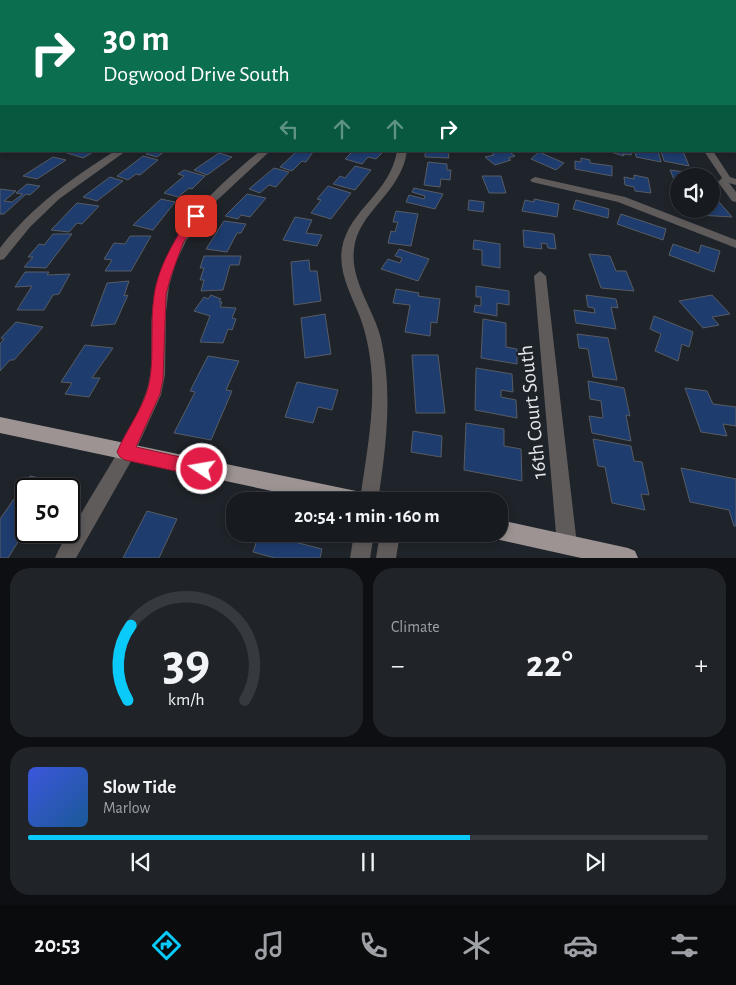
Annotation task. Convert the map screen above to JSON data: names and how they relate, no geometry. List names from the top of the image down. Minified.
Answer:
{"streets":{"street":["16th Court South"]},"page":{"turn":["30 m","Dogwood Drive South"],"limit":"50","trip":"20:54 · 1 min · 160 m","tile":"Climate","heat":["−","22°","+"],"song":["Slow Tide","Marlow"],"tabs":"20:53","gauge":["39","km/h"]}}
